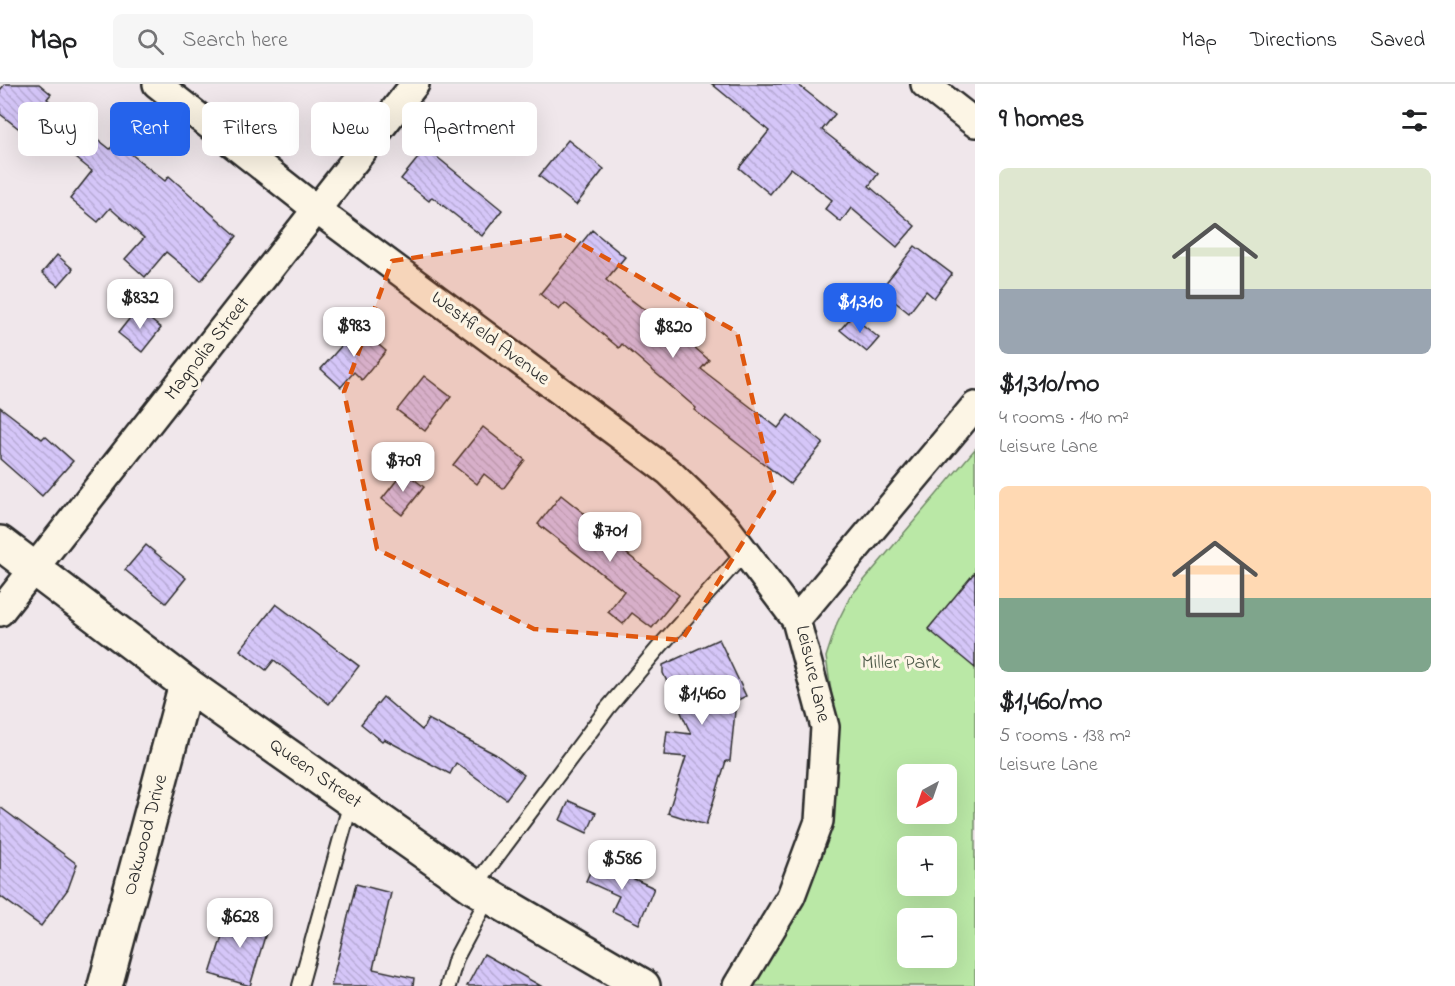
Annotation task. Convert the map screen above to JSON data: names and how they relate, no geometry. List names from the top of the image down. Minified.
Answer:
{"streets":{"street":["Westfield Avenue","Magnolia Street","Leisure Lane","Queen Street","Oakwood Drive"]},"crossings":[["Westfield Avenue","Magnolia Street"],["Westfield Avenue","Leisure Lane"],["Magnolia Street","Queen Street"],["Queen Street","Oakwood Drive"]],"parks":["Miller Park"],"north":"bottom left","page":{"header":"Map","search":"Search here","nav":["Map","Directions","Saved"],"heading":"9 homes","chip":["Buy","Rent","Filters","New","Apartment"],"list":[{"name":"$1,310/mo","note":"4 rooms · 140 m² · Leisure Lane"},{"name":"$1,460/mo","note":"5 rooms · 138 m² · Leisure Lane"}],"price":["$832","$1,310","$983","$820","$709","$701","$1,460","$586","$628"],"map_buttons":["+","−"]}}
